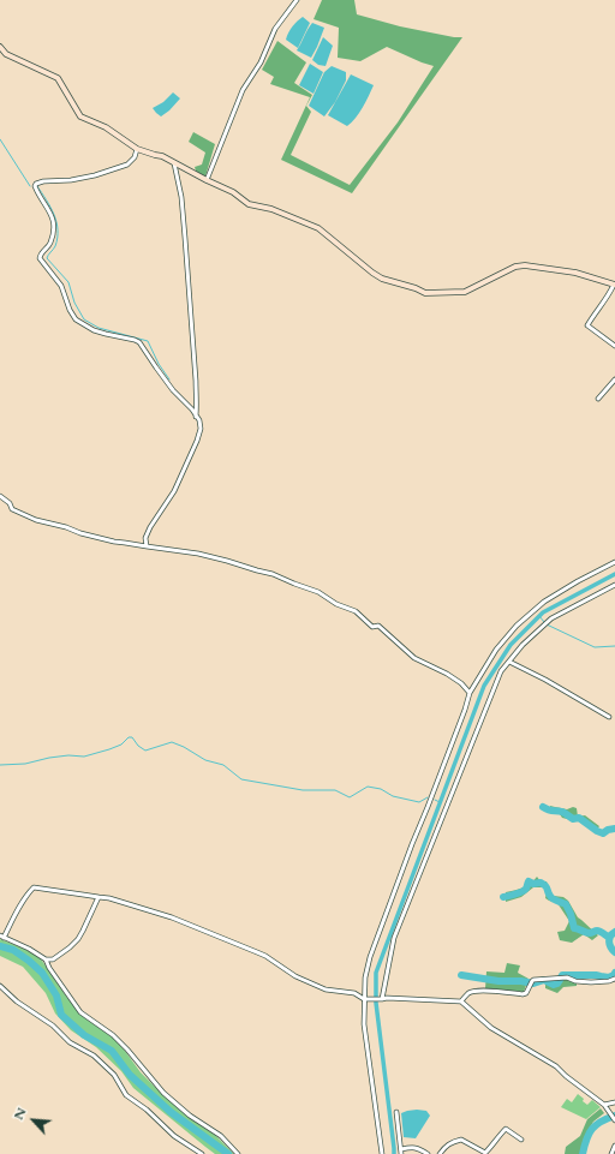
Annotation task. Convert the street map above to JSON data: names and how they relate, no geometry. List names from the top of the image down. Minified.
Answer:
{"north":"top left"}
